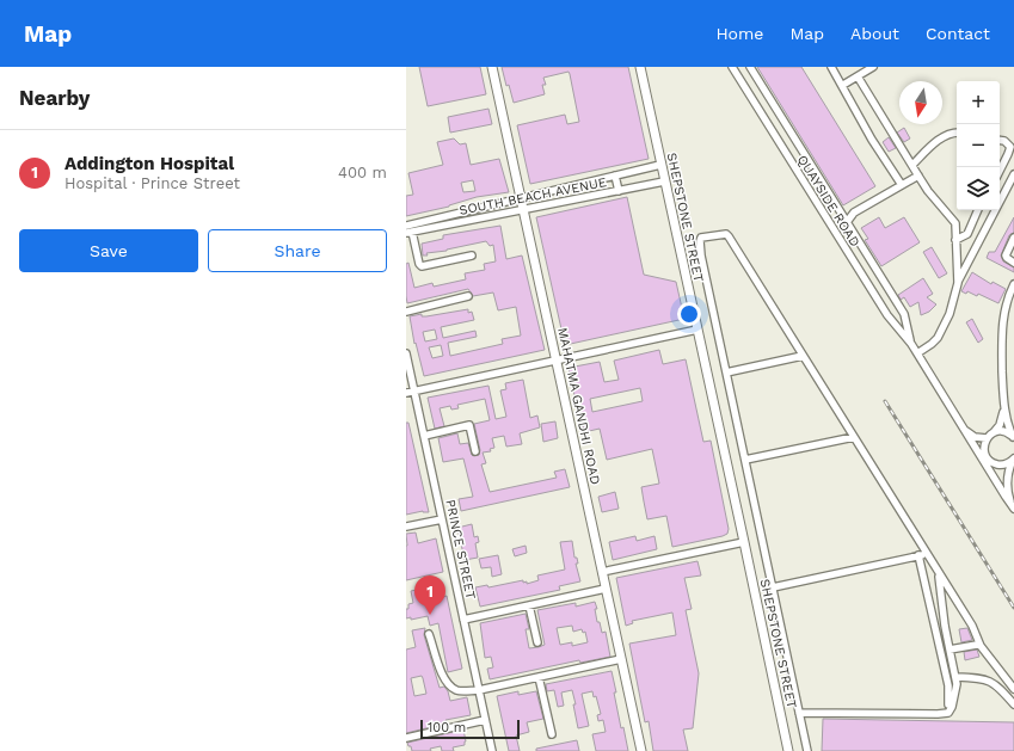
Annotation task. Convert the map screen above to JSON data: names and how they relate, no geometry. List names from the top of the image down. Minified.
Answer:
{"streets":{"main road":["SHEPSTONE STREET","MAHATMA GANDHI ROAD"],"street":["SOUTH BEACH AVENUE","QUAYSIDE ROAD","PRINCE STREET"]},"crossings":[["SOUTH BEACH AVENUE","SHEPSTONE STREET"],["SOUTH BEACH AVENUE","MAHATMA GANDHI ROAD"]],"scale_bar":"100 m","north":"bottom","page":{"header":"Map","nav":["Home","Map","About","Contact"],"heading":"Nearby","map_buttons":["+","−"],"list":[{"mark":"1","name":"Addington Hospital","note":"Hospital · Prince Street","value":"400 m"}],"buttons":["Save","Share"],"pins":"1","scale":"100 m"}}
